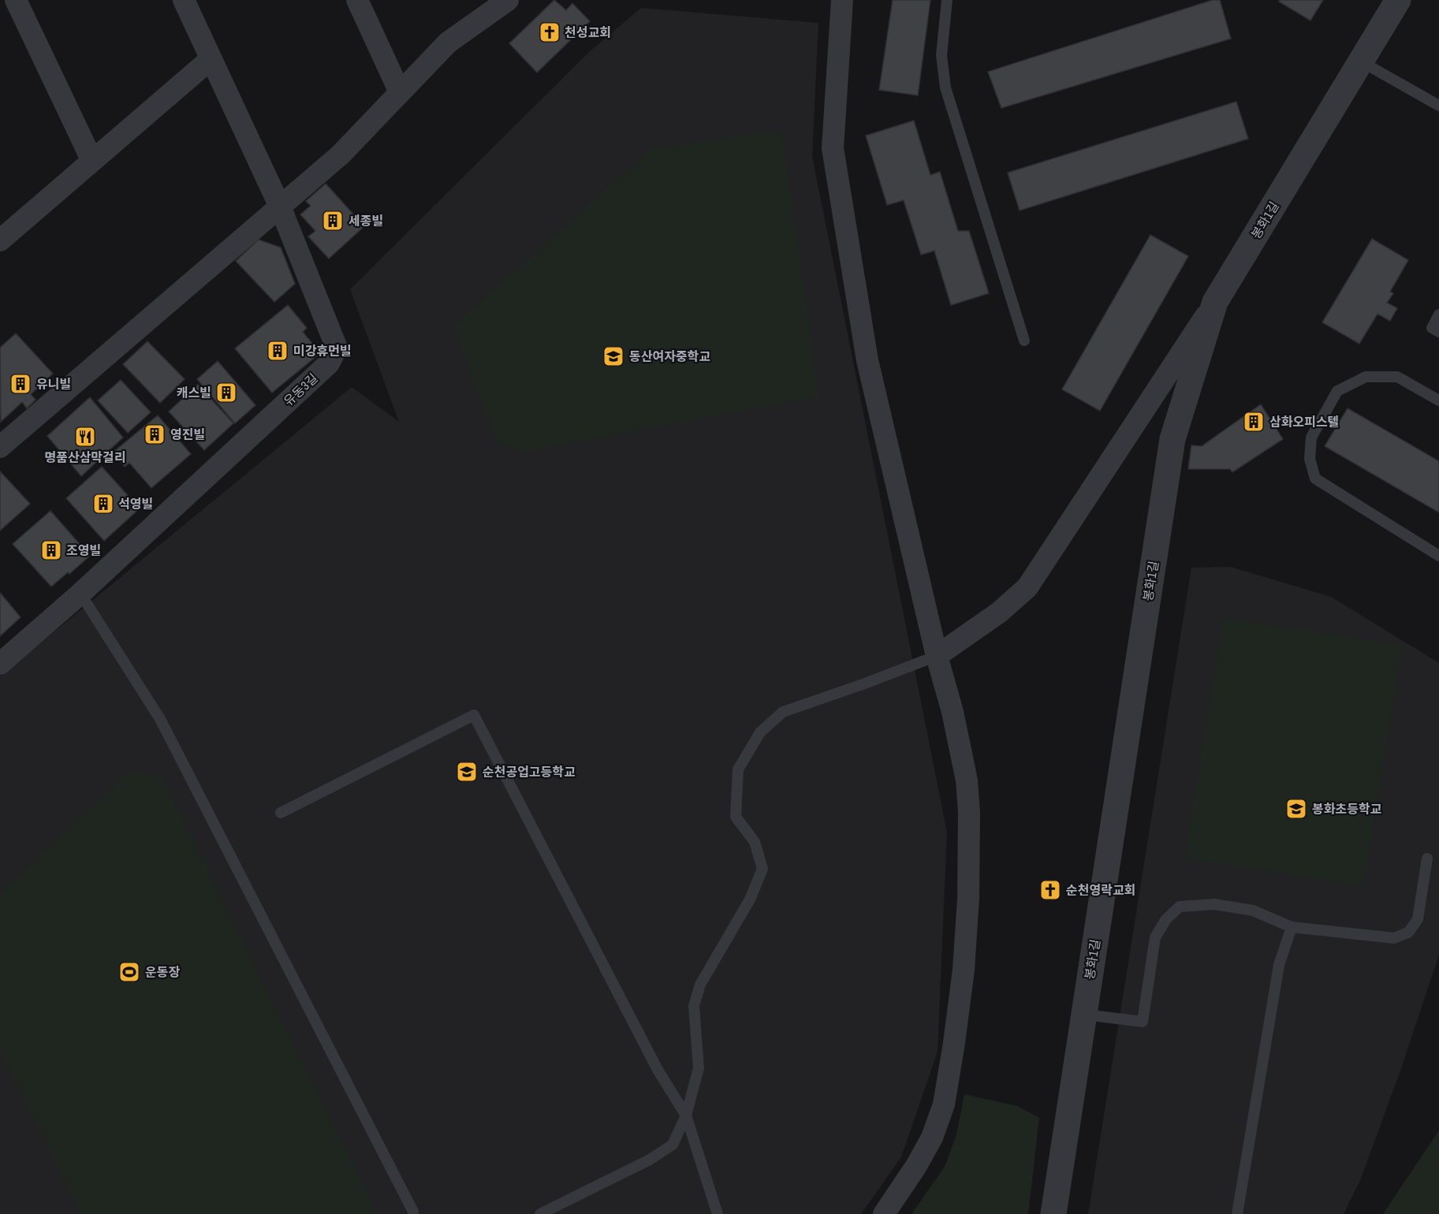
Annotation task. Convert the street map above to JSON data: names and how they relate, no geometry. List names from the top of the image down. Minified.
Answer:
{"streets":{"street":["봉화1길","유동3길"]},"places":{"church":["천성교회","순천영락교회"],"building":["세종빌","미강휴먼빌","유니빌","캐스빌","삼화오피스텔","영진빌","석영빌","조영빌"],"school or university":["동산여자중학교","순천공업고등학교","봉화초등학교"],"restaurant":["명품산삼막걸리"],"sports":["운동장"]}}
